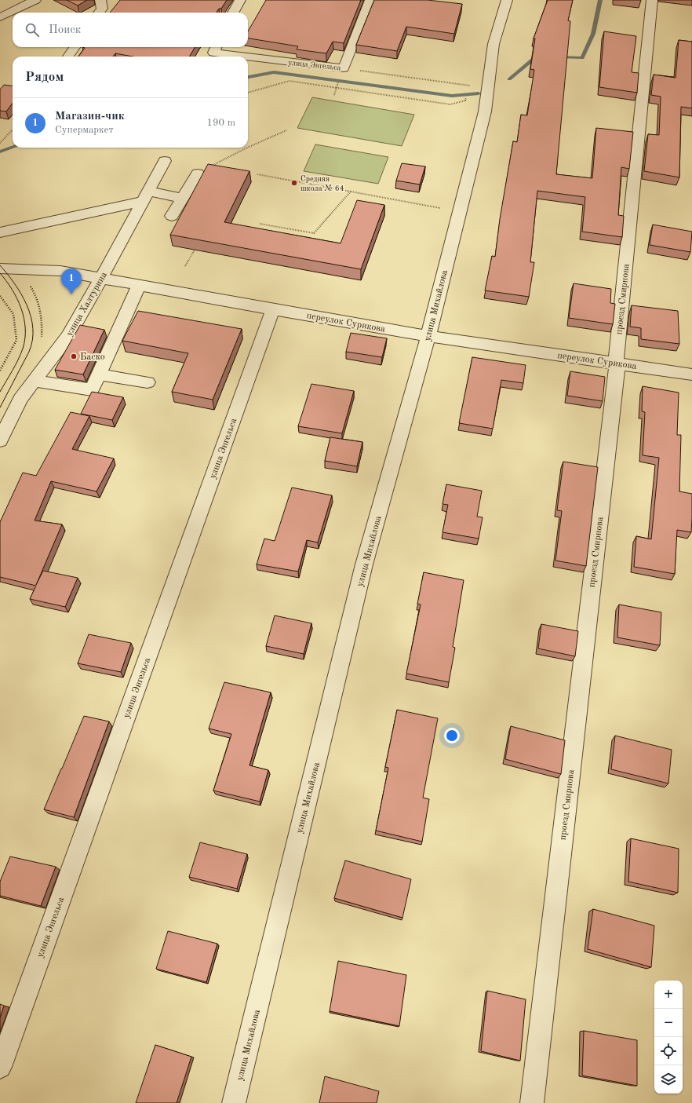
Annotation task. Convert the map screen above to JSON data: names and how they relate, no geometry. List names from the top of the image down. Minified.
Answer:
{"streets":{"street":["улица Энгельса","проезд Смирнова","улица Халтурина","улица Михайлова","переулок Сурикова"]},"crossings":[["улица Энгельса","переулок Сурикова"],["проезд Смирнова","переулок Сурикова"],["улица Халтурина","переулок Сурикова"],["улица Михайлова","переулок Сурикова"]],"places":["Средняя школа № 64","Баско"],"page":{"search":"Поиск","heading":"Рядом","list":[{"mark":"1","name":"Магазин-чик","note":"Супермаркет","value":"190 m"}],"pins":"1","map_buttons":["+","−"]}}
